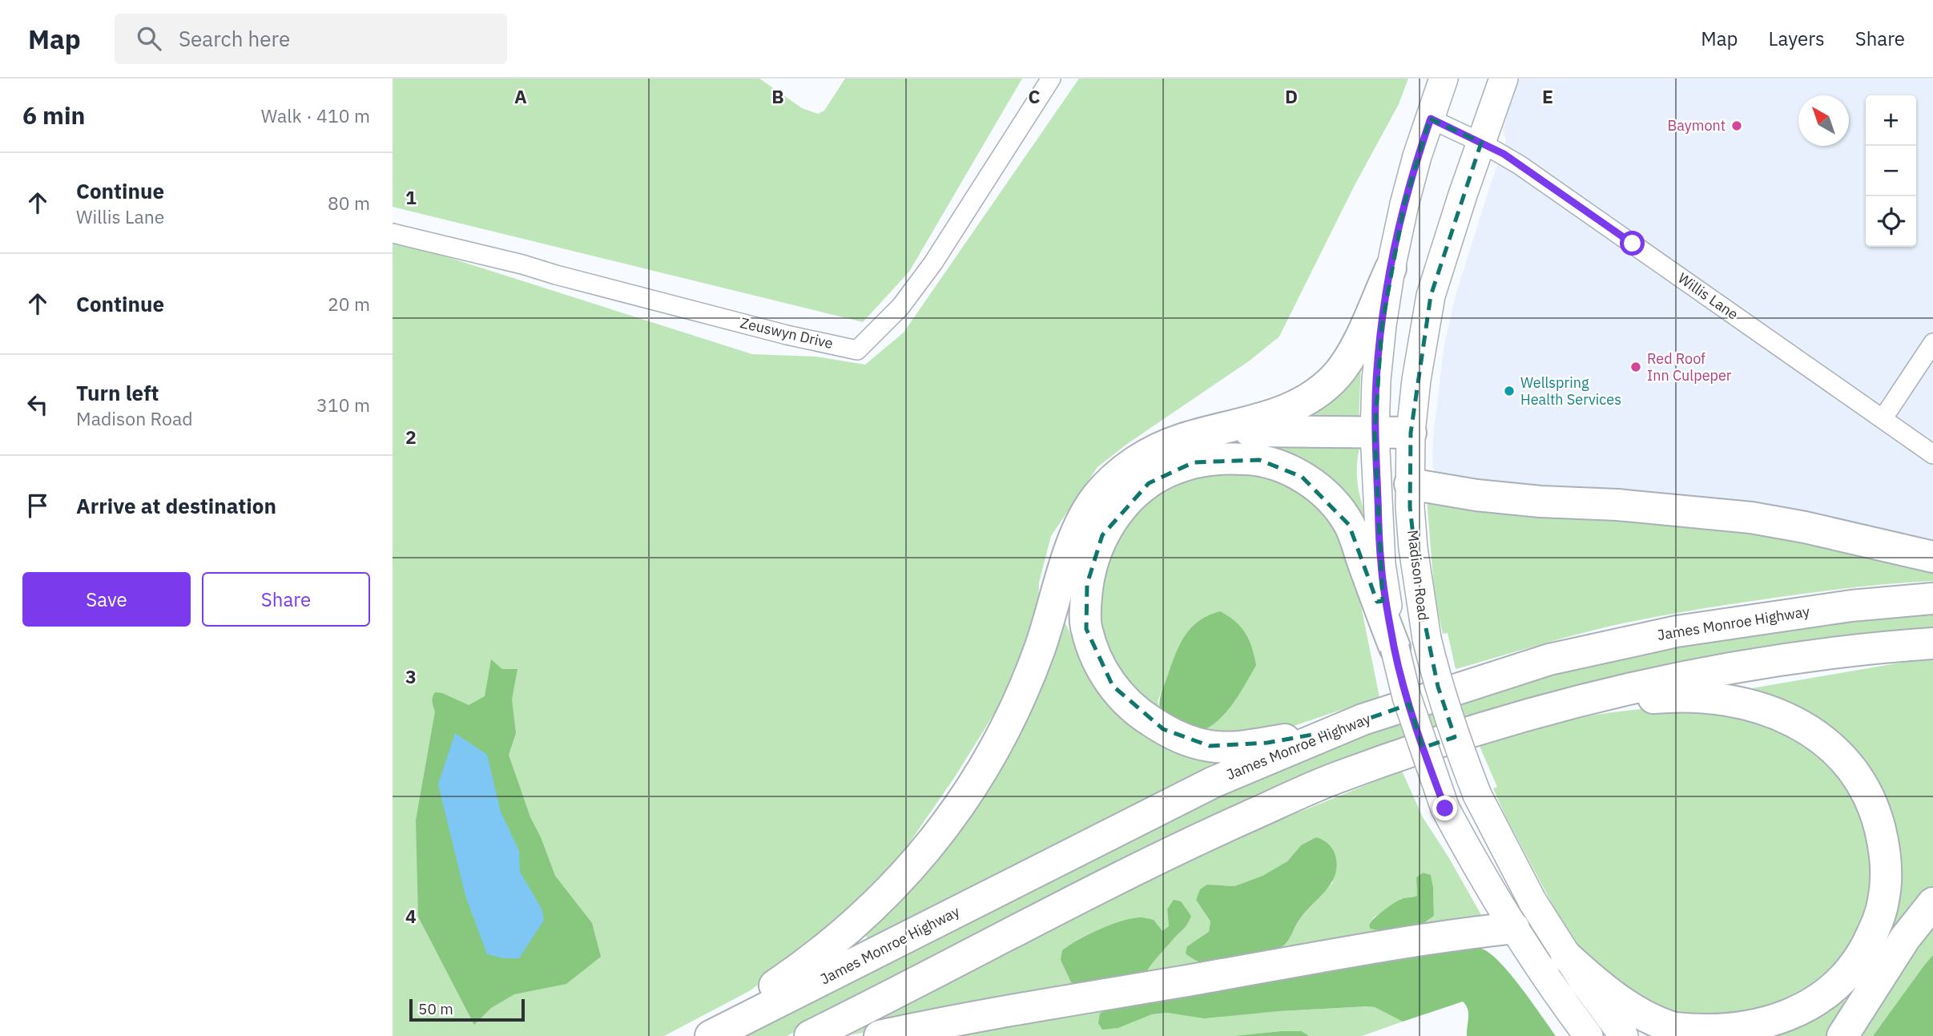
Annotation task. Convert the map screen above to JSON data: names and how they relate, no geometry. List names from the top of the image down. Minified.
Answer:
{"streets":{"highway":["James Monroe Highway"],"main road":["Madison Road"],"street":["Willis Lane","Zeuswyn Drive"]},"crossings":[["Willis Lane","Madison Road"]],"places":["Baymont","Red Roof Inn Culpeper","Wellspring Health Services"],"scale_bar":"50 m","north":"top left","page":{"header":"Map","search":"Search here","nav":["Map","Layers","Share"],"heading":["6 min","Walk · 410 m"],"map_buttons":["+","−"],"list":[["Continue","Willis Lane","80 m"],["Continue","20 m"],["Turn left","Madison Road","310 m"],"Arrive at destination"],"buttons":["Save","Share"],"scale":"50 m"},"grid":{"columns":["A","B","C","D","E"],"rows":["1","2","3","4"]}}
